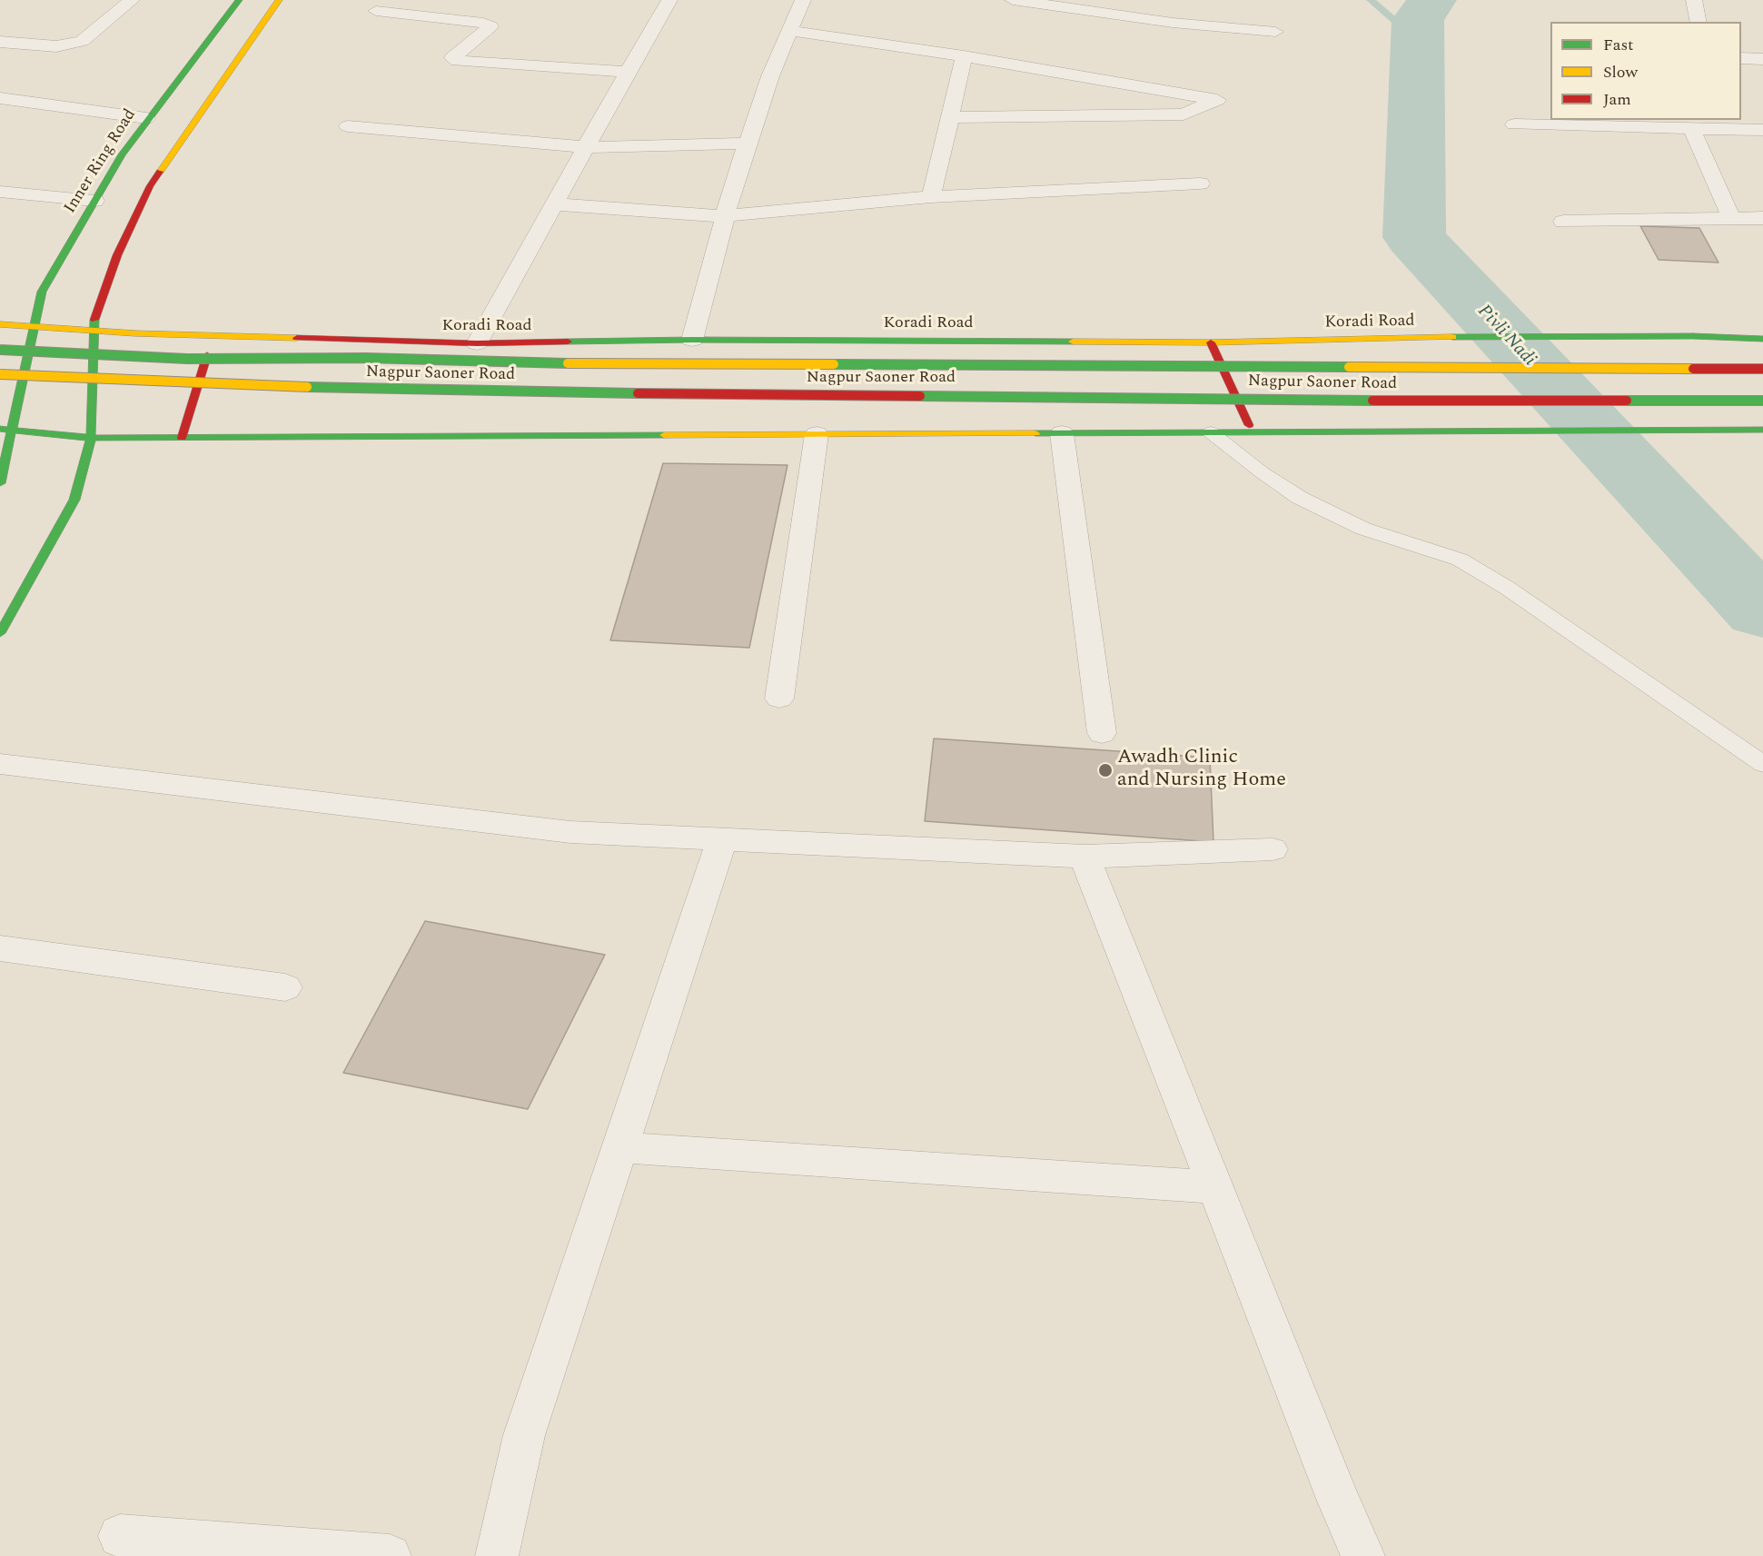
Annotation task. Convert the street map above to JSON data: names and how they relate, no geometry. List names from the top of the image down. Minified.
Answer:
{"streets":{"main road":["Inner Ring Road","Koradi Road","Nagpur Saoner Road"]},"crossings":[["Inner Ring Road","Koradi Road"]],"water":["Pivli Nadi"],"places":["Awadh Clinic and Nursing Home"],"legend":["Fast","Slow","Jam"]}
